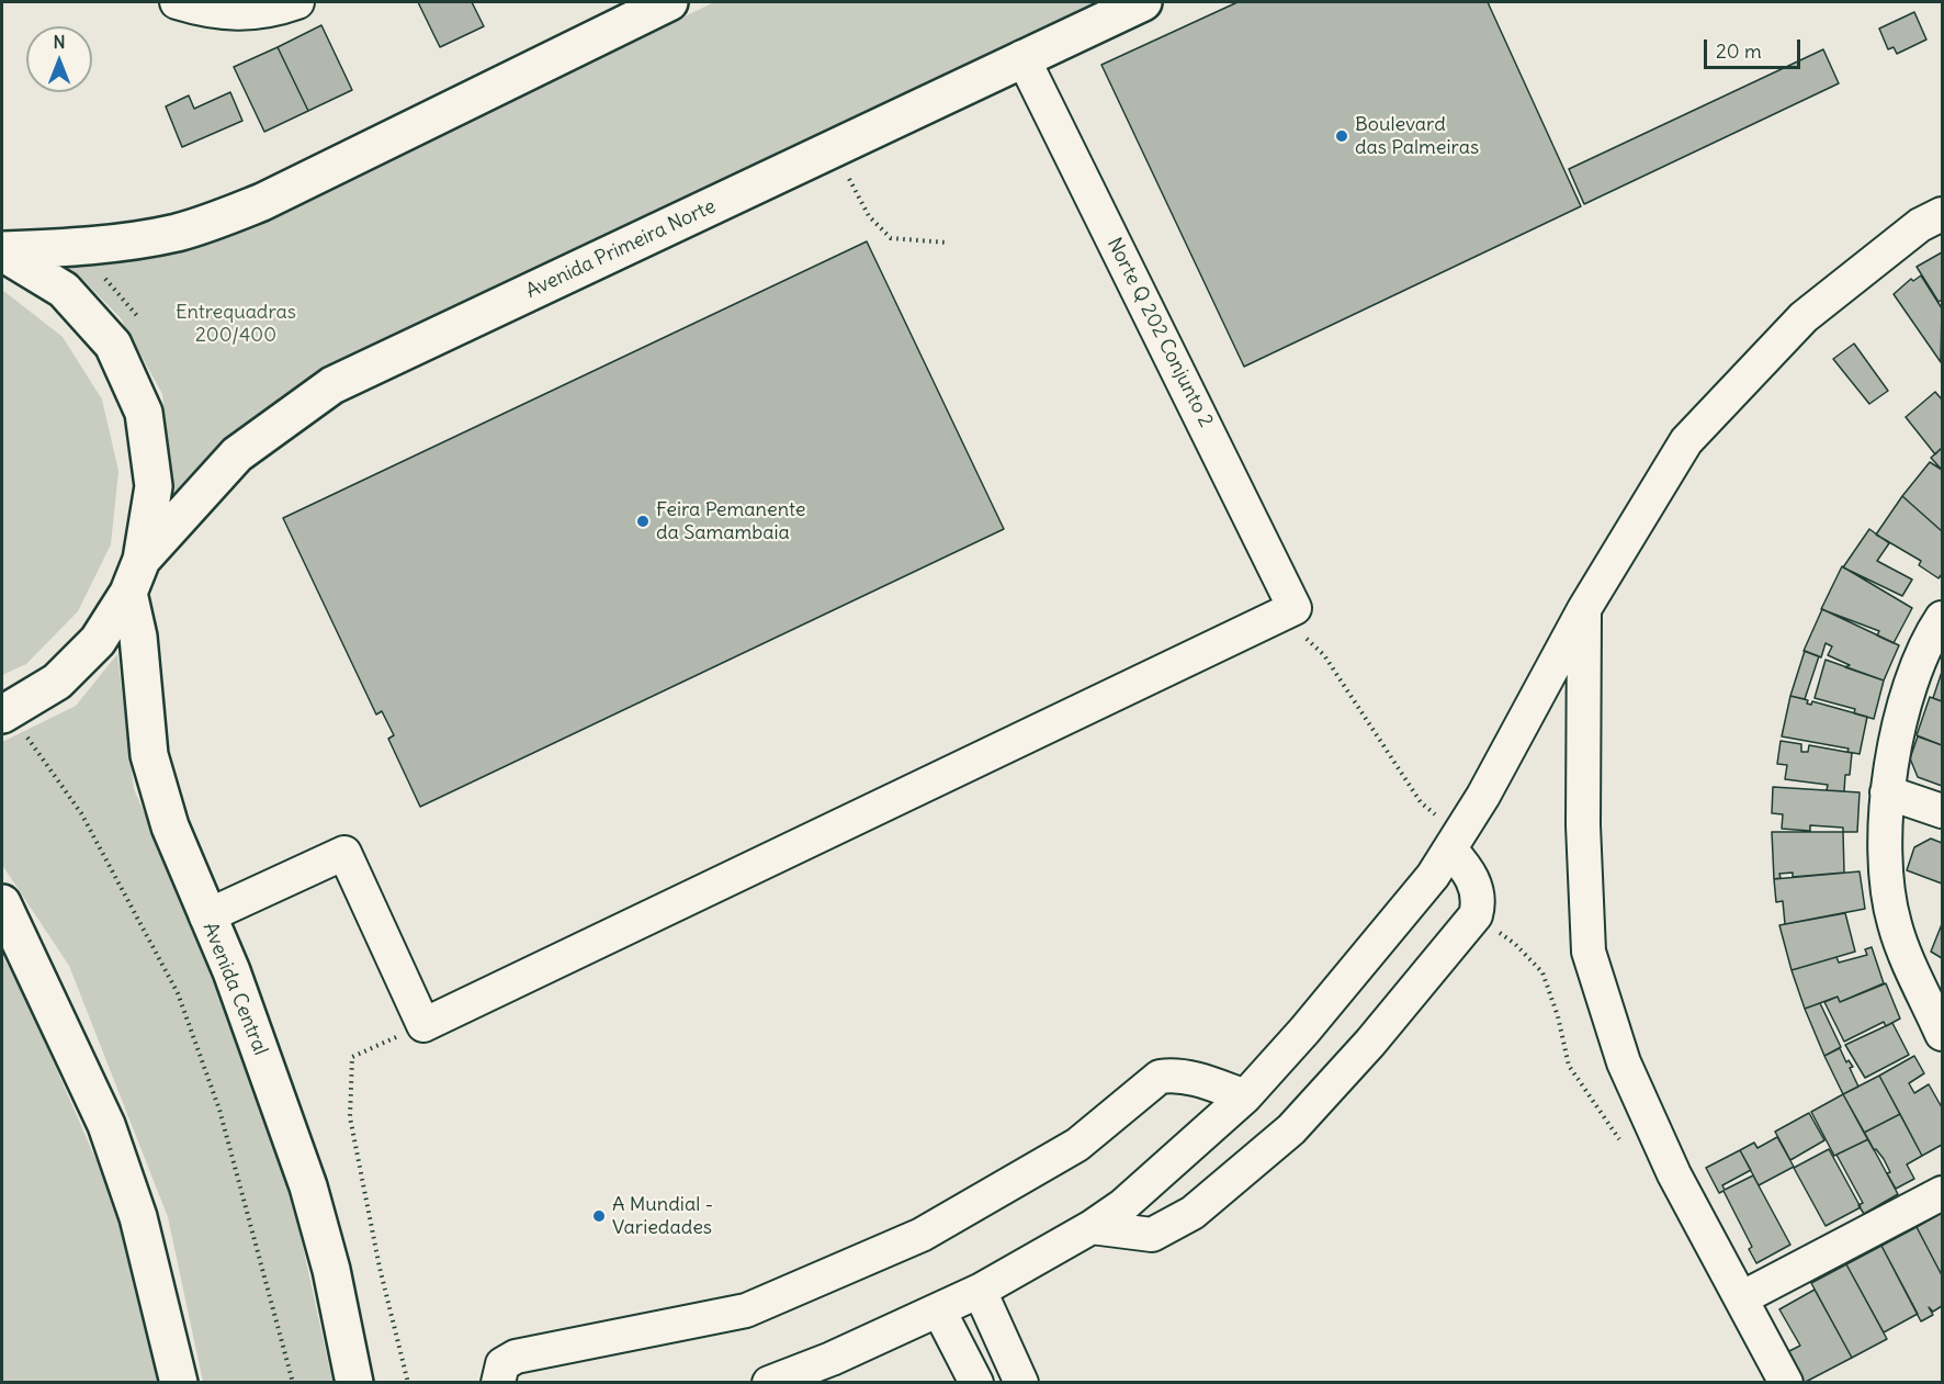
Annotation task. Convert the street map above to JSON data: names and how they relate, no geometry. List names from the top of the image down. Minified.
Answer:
{"streets":{"main road":["Avenida Primeira Norte","Avenida Central"],"street":["Norte Q 202 Conjunto 2"]},"crossings":[["Avenida Primeira Norte","Norte Q 202 Conjunto 2"]],"parks":["Entrequadras 200/400"],"places":["Boulevard das Palmeiras","Feira Pemanente da Samambaia","A Mundial - Variedades"],"scale_bar":"20 m","north":"top"}
